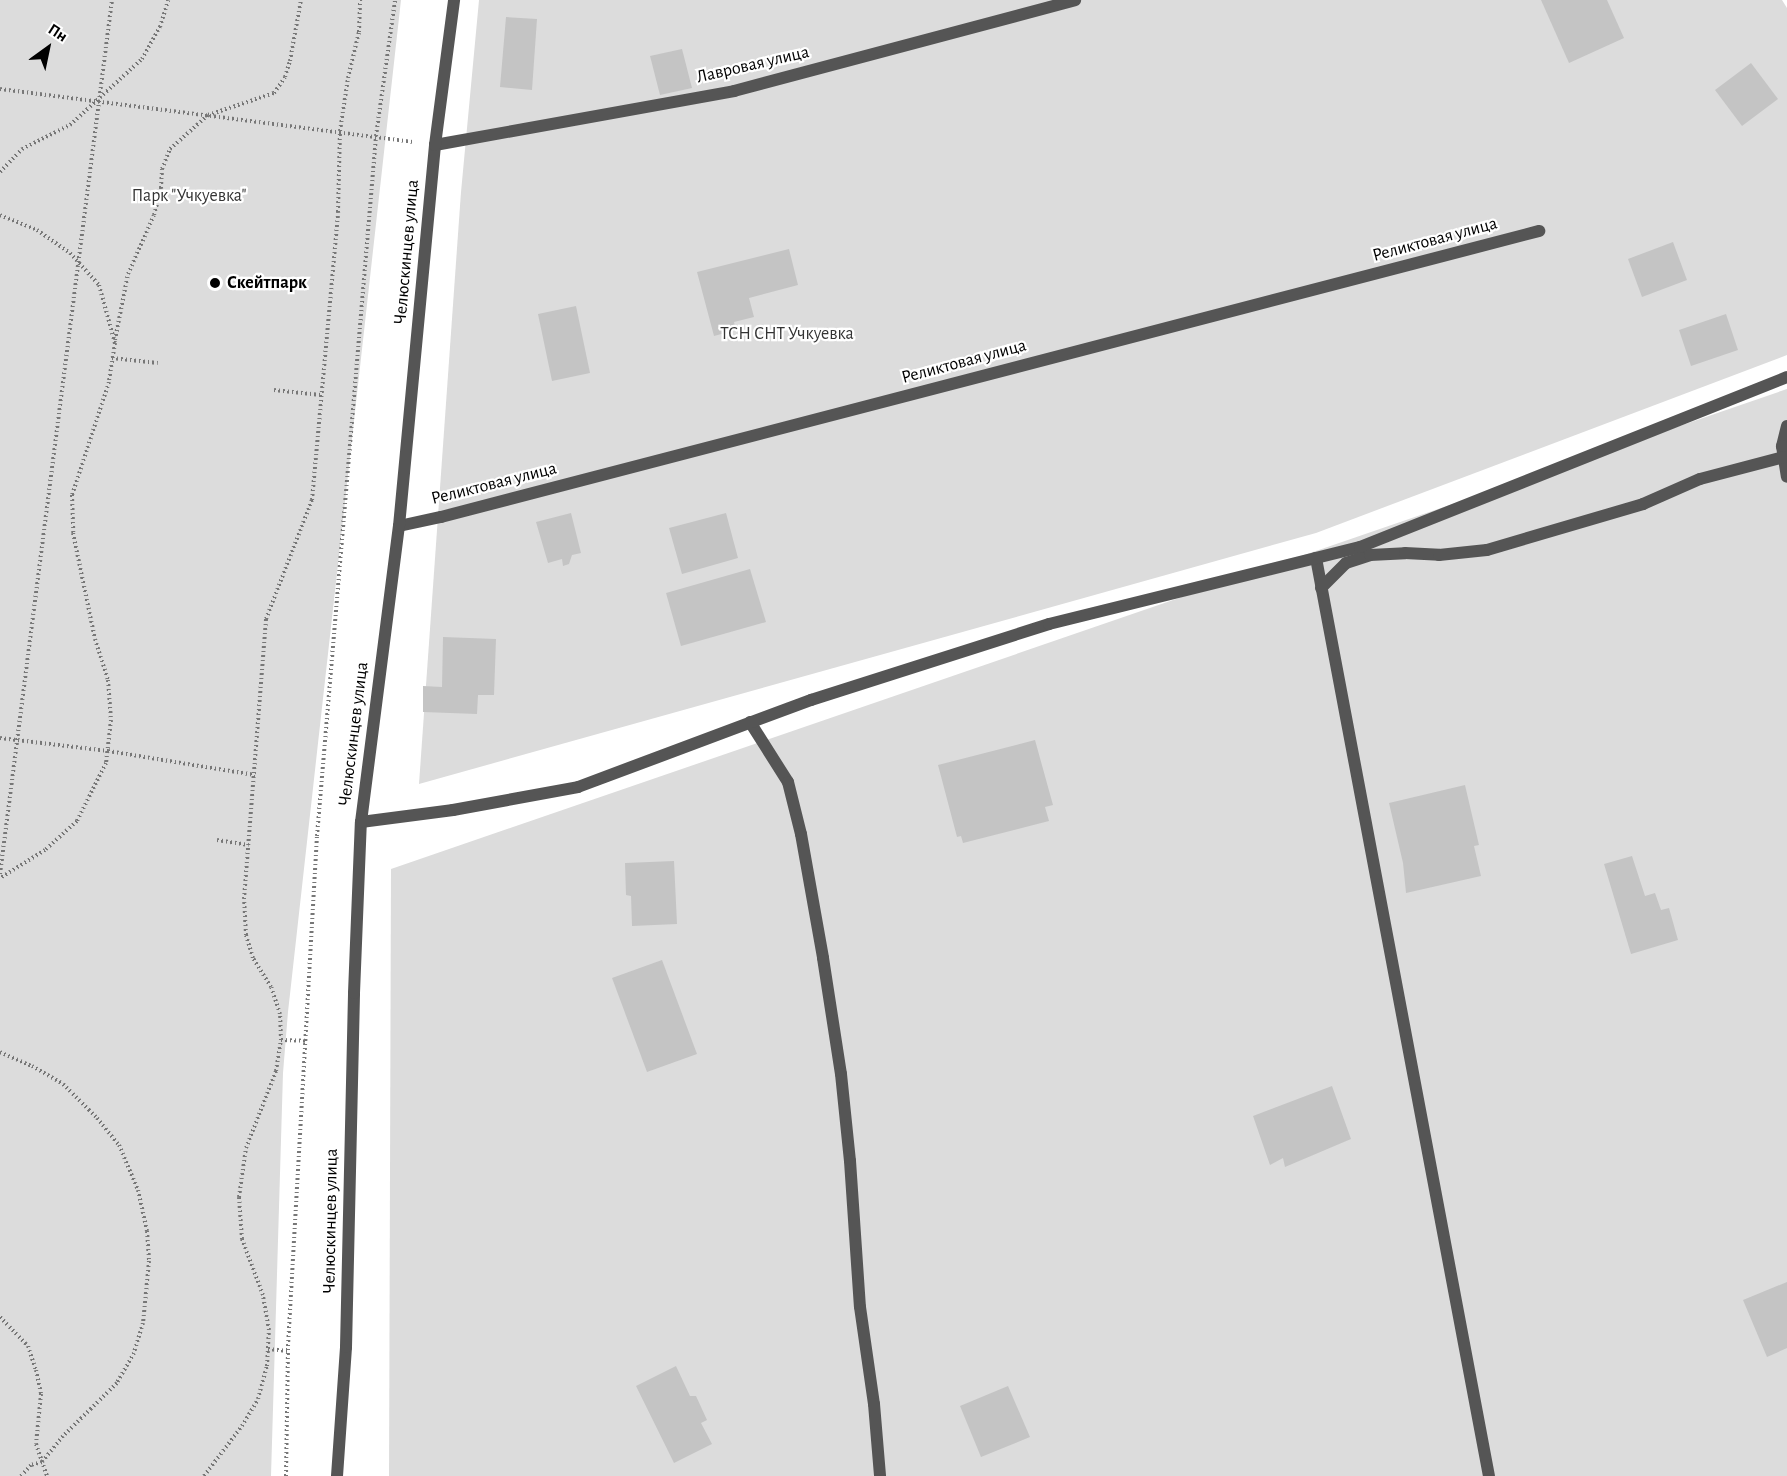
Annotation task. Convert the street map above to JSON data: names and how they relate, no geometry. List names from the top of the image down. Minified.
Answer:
{"streets":{"street":["Лавровая улица","Реликтовая улица","Челюскинцев улица"]},"crossings":[["Лавровая улица","Челюскинцев улица"],["Реликтовая улица","Челюскинцев улица"]],"parks":["Парк \"Учкуевка\"","ТСН СНТ Учкуевка"],"places":["Скейтпарк"],"north":"top right"}
